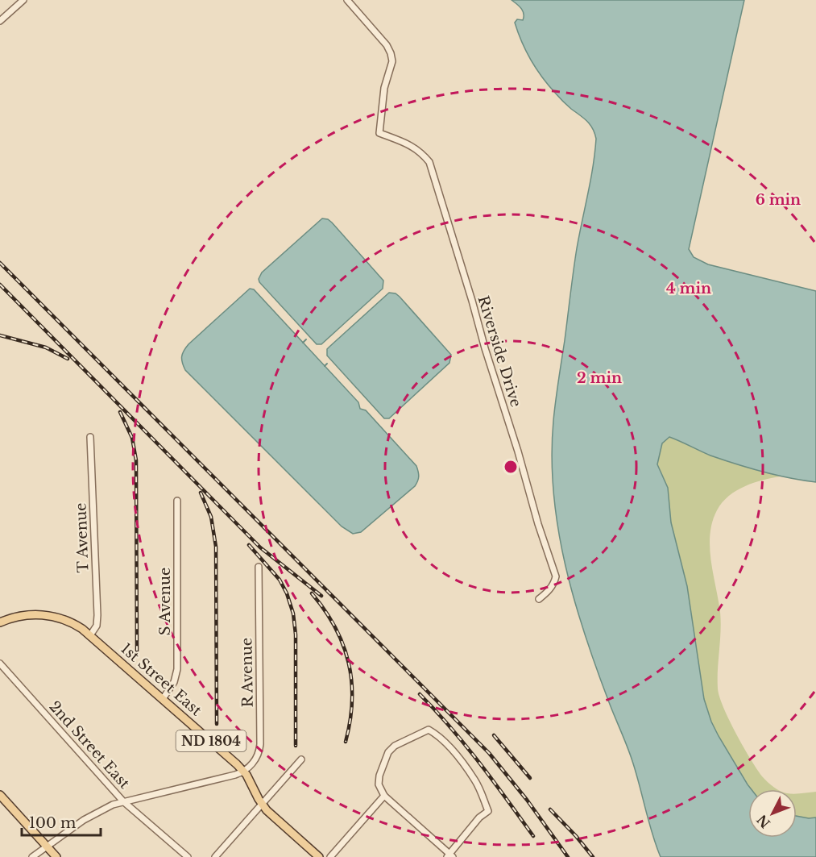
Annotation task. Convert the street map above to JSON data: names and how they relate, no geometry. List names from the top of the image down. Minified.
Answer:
{"streets":{"main road":["1st Street East","ND 1804"],"street":["Riverside Drive","T Avenue","S Avenue","R Avenue","2nd Street East"]},"crossings":[["T Avenue","1st Street East"],["S Avenue","1st Street East"],["R Avenue","1st Street East"]],"scale_bar":"100 m","north":"bottom left","rings":["6 min","4 min","2 min"]}
